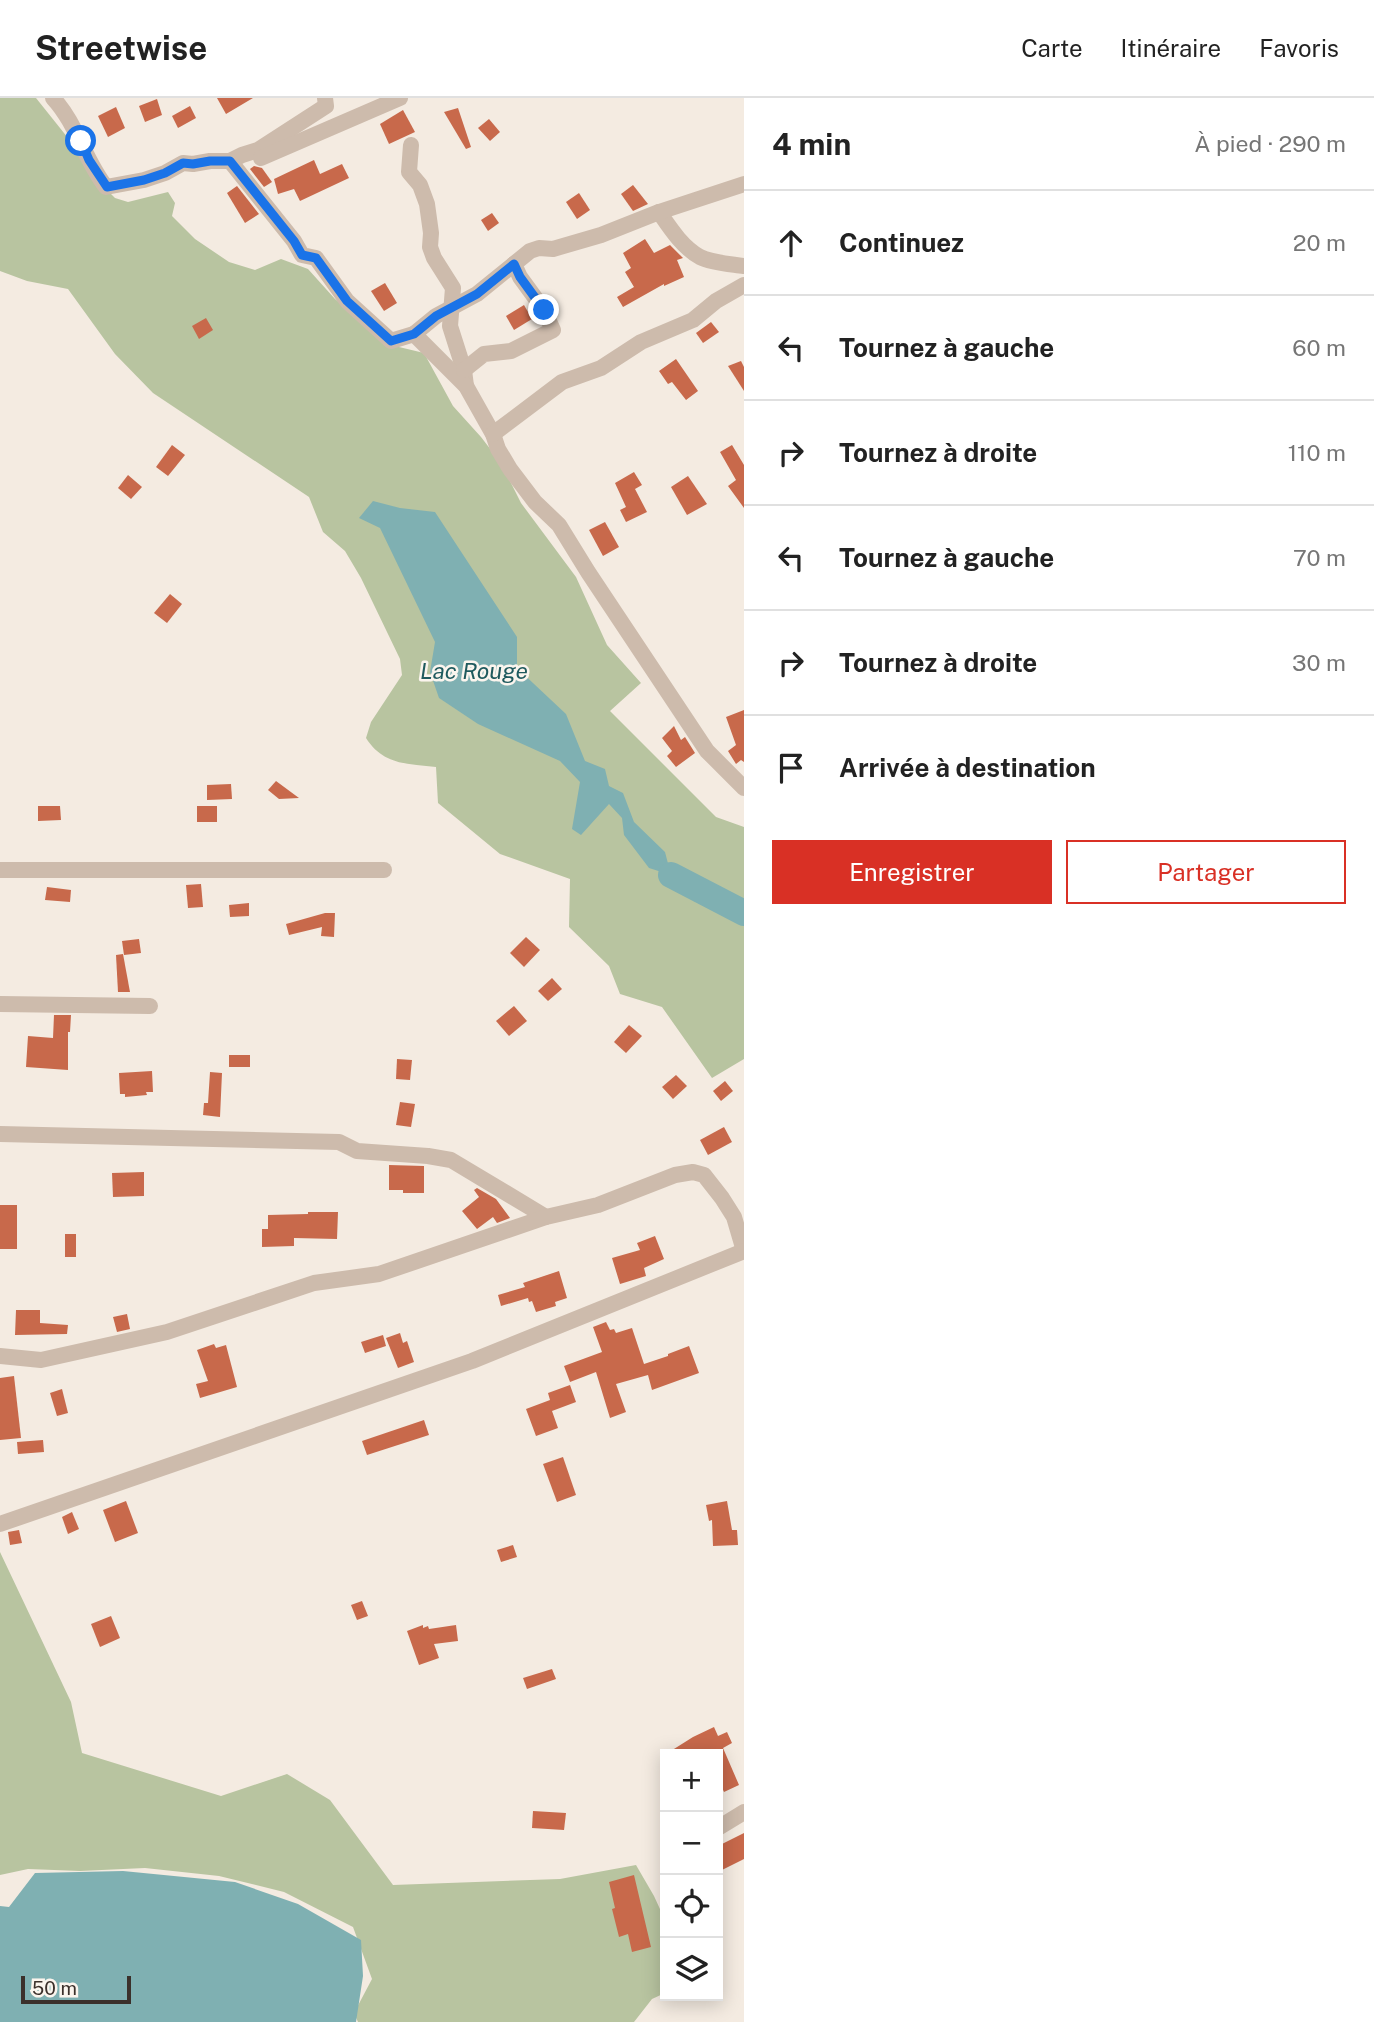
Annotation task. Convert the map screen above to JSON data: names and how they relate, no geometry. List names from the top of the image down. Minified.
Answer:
{"water":["Lac Rouge"],"scale_bar":"50 m","page":{"header":"Streetwise","nav":["Carte","Itinéraire","Favoris"],"heading":["4 min","À pied · 290 m"],"list":[["Continuez","20 m"],["Tournez à gauche","60 m"],["Tournez à droite","110 m"],["Tournez à gauche","70 m"],["Tournez à droite","30 m"],"Arrivée à destination"],"buttons":["Enregistrer","Partager"],"map_buttons":["+","−"],"scale":"50 m"}}
